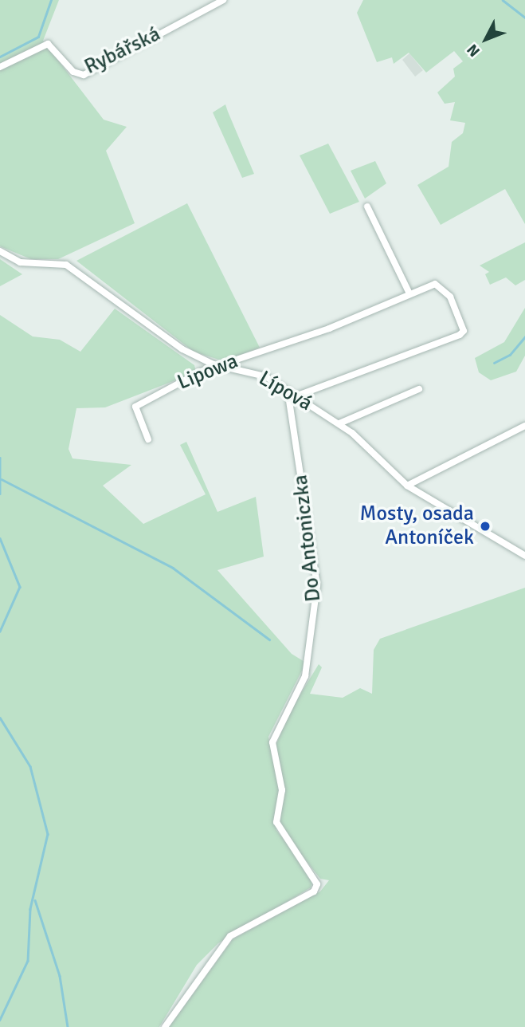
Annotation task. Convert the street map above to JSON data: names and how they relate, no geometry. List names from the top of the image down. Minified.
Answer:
{"streets":{"street":["Rybářská","Lipowa","Lípová","Do Antoniczka"]},"crossings":[["Lipowa","Lípová"],["Lípová","Do Antoniczka"]],"places":["Mosty, osada Antoníček"],"north":"bottom left"}
